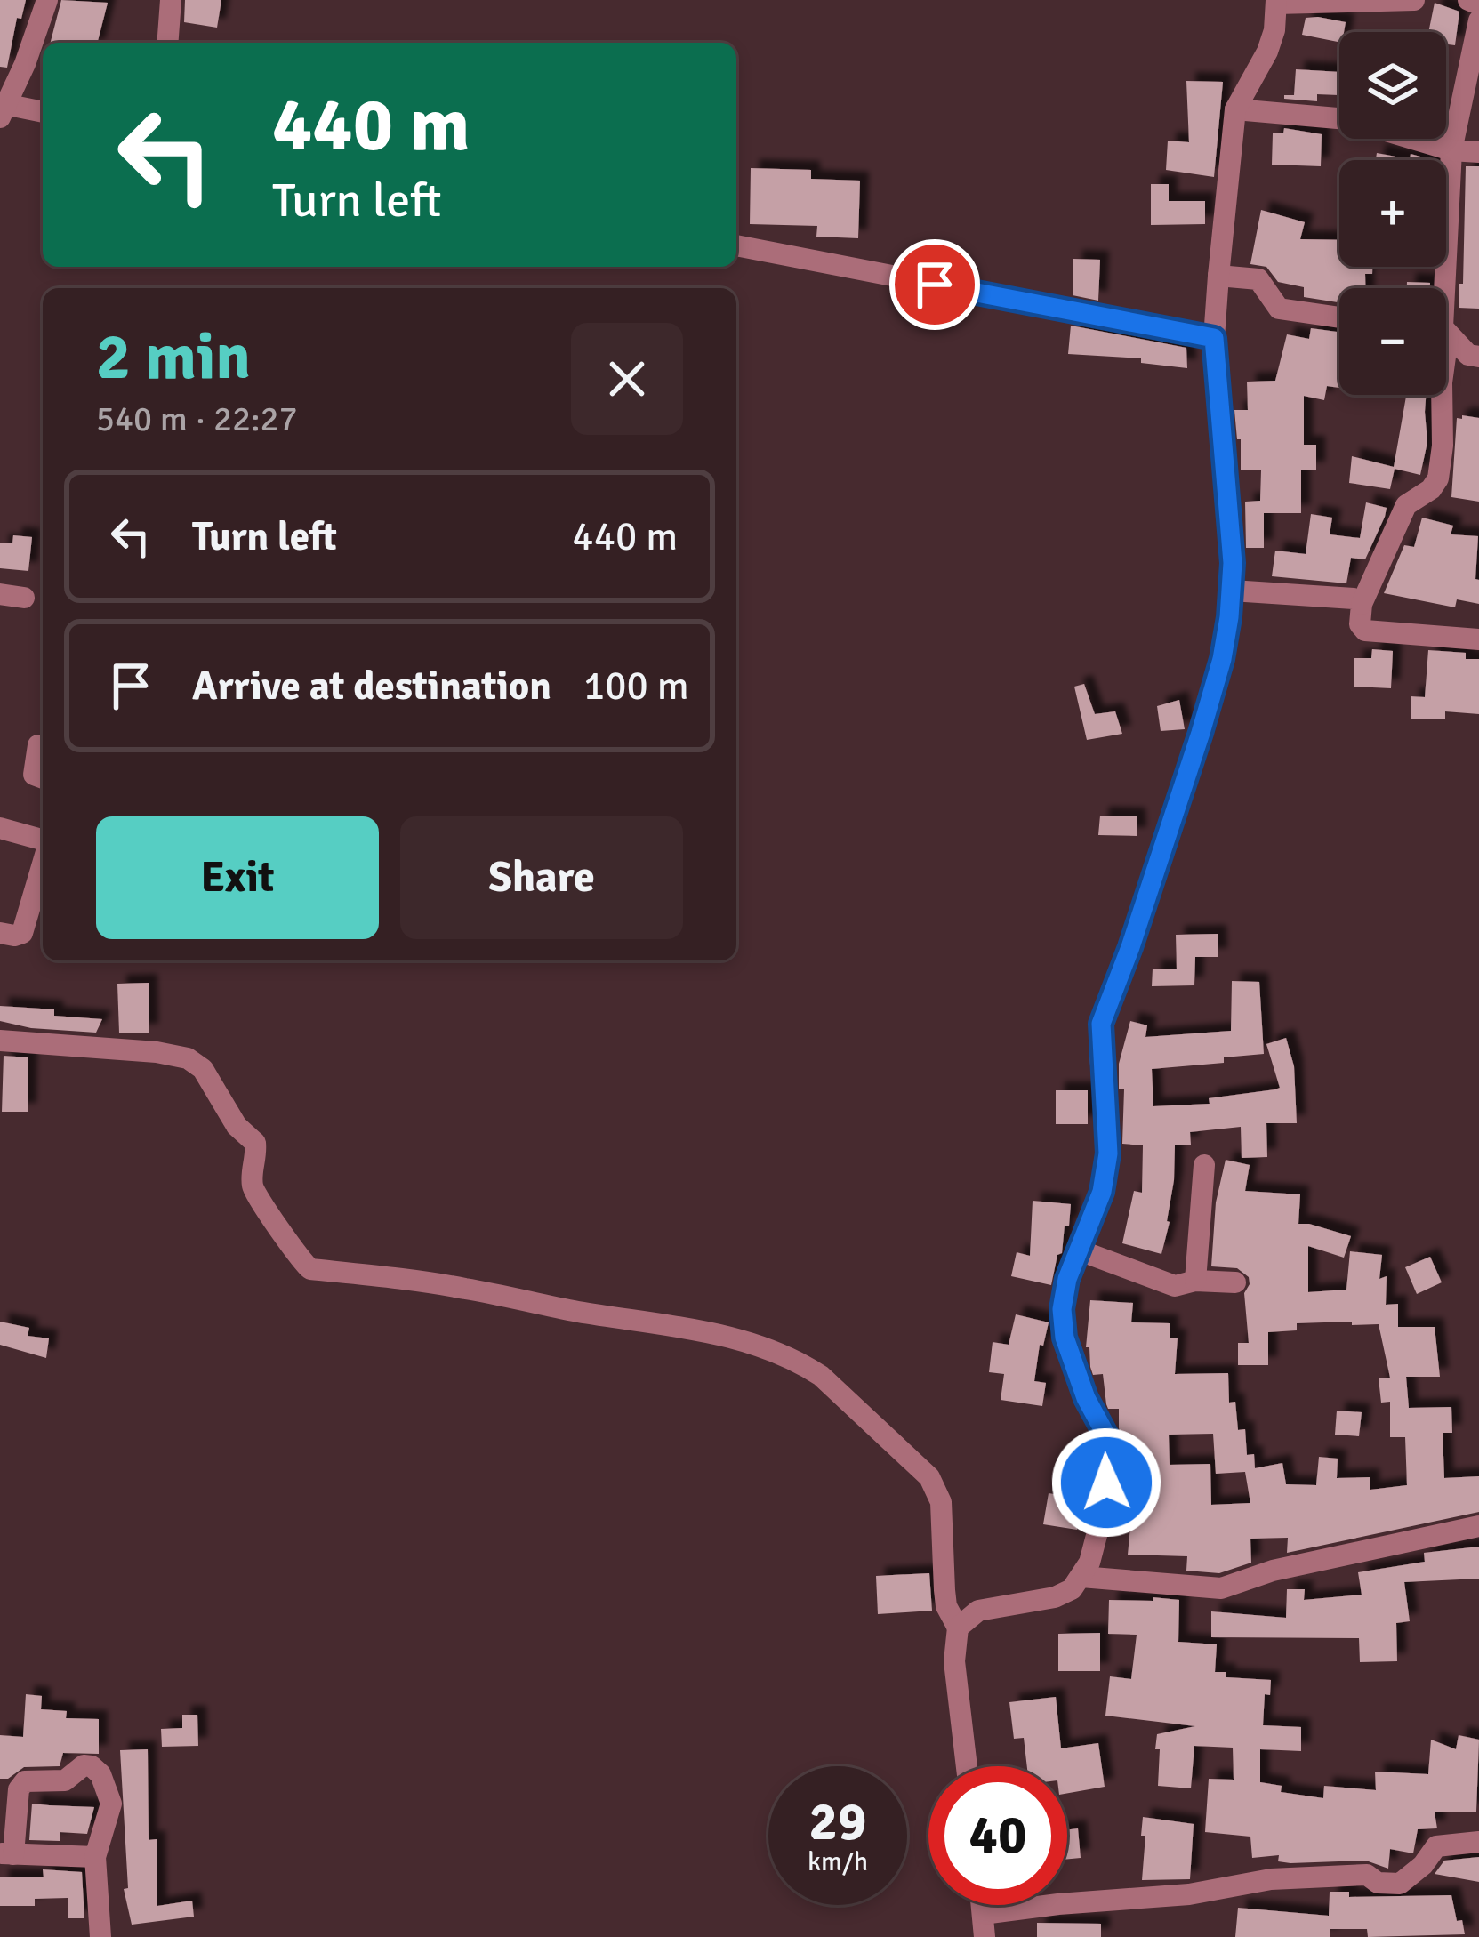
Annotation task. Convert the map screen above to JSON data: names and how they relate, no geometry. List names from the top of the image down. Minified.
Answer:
{"page":{"map_buttons":["+","−"],"turn":["440 m","Turn left"],"heading":["2 min","540 m · 22:27"],"list":[{"name":"Turn left","value":"440 m"},{"name":"Arrive at destination","value":"100 m"}],"buttons":["Exit","Share"],"speed":"29 km/h","limit":"40"}}
